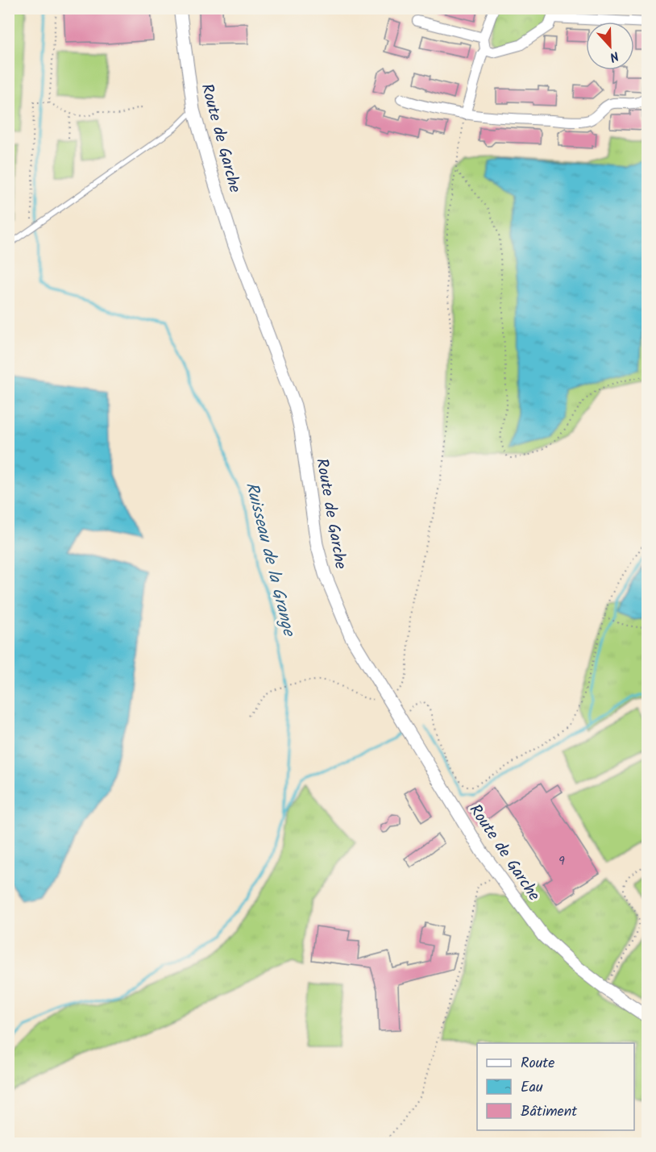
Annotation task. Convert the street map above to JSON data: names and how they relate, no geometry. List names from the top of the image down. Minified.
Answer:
{"streets":{"street":["Route de Garche"]},"water":["Ruisseau de la Grange"],"house_numbers":["9"],"legend":["Route","Eau","Bâtiment"],"north":"bottom"}
